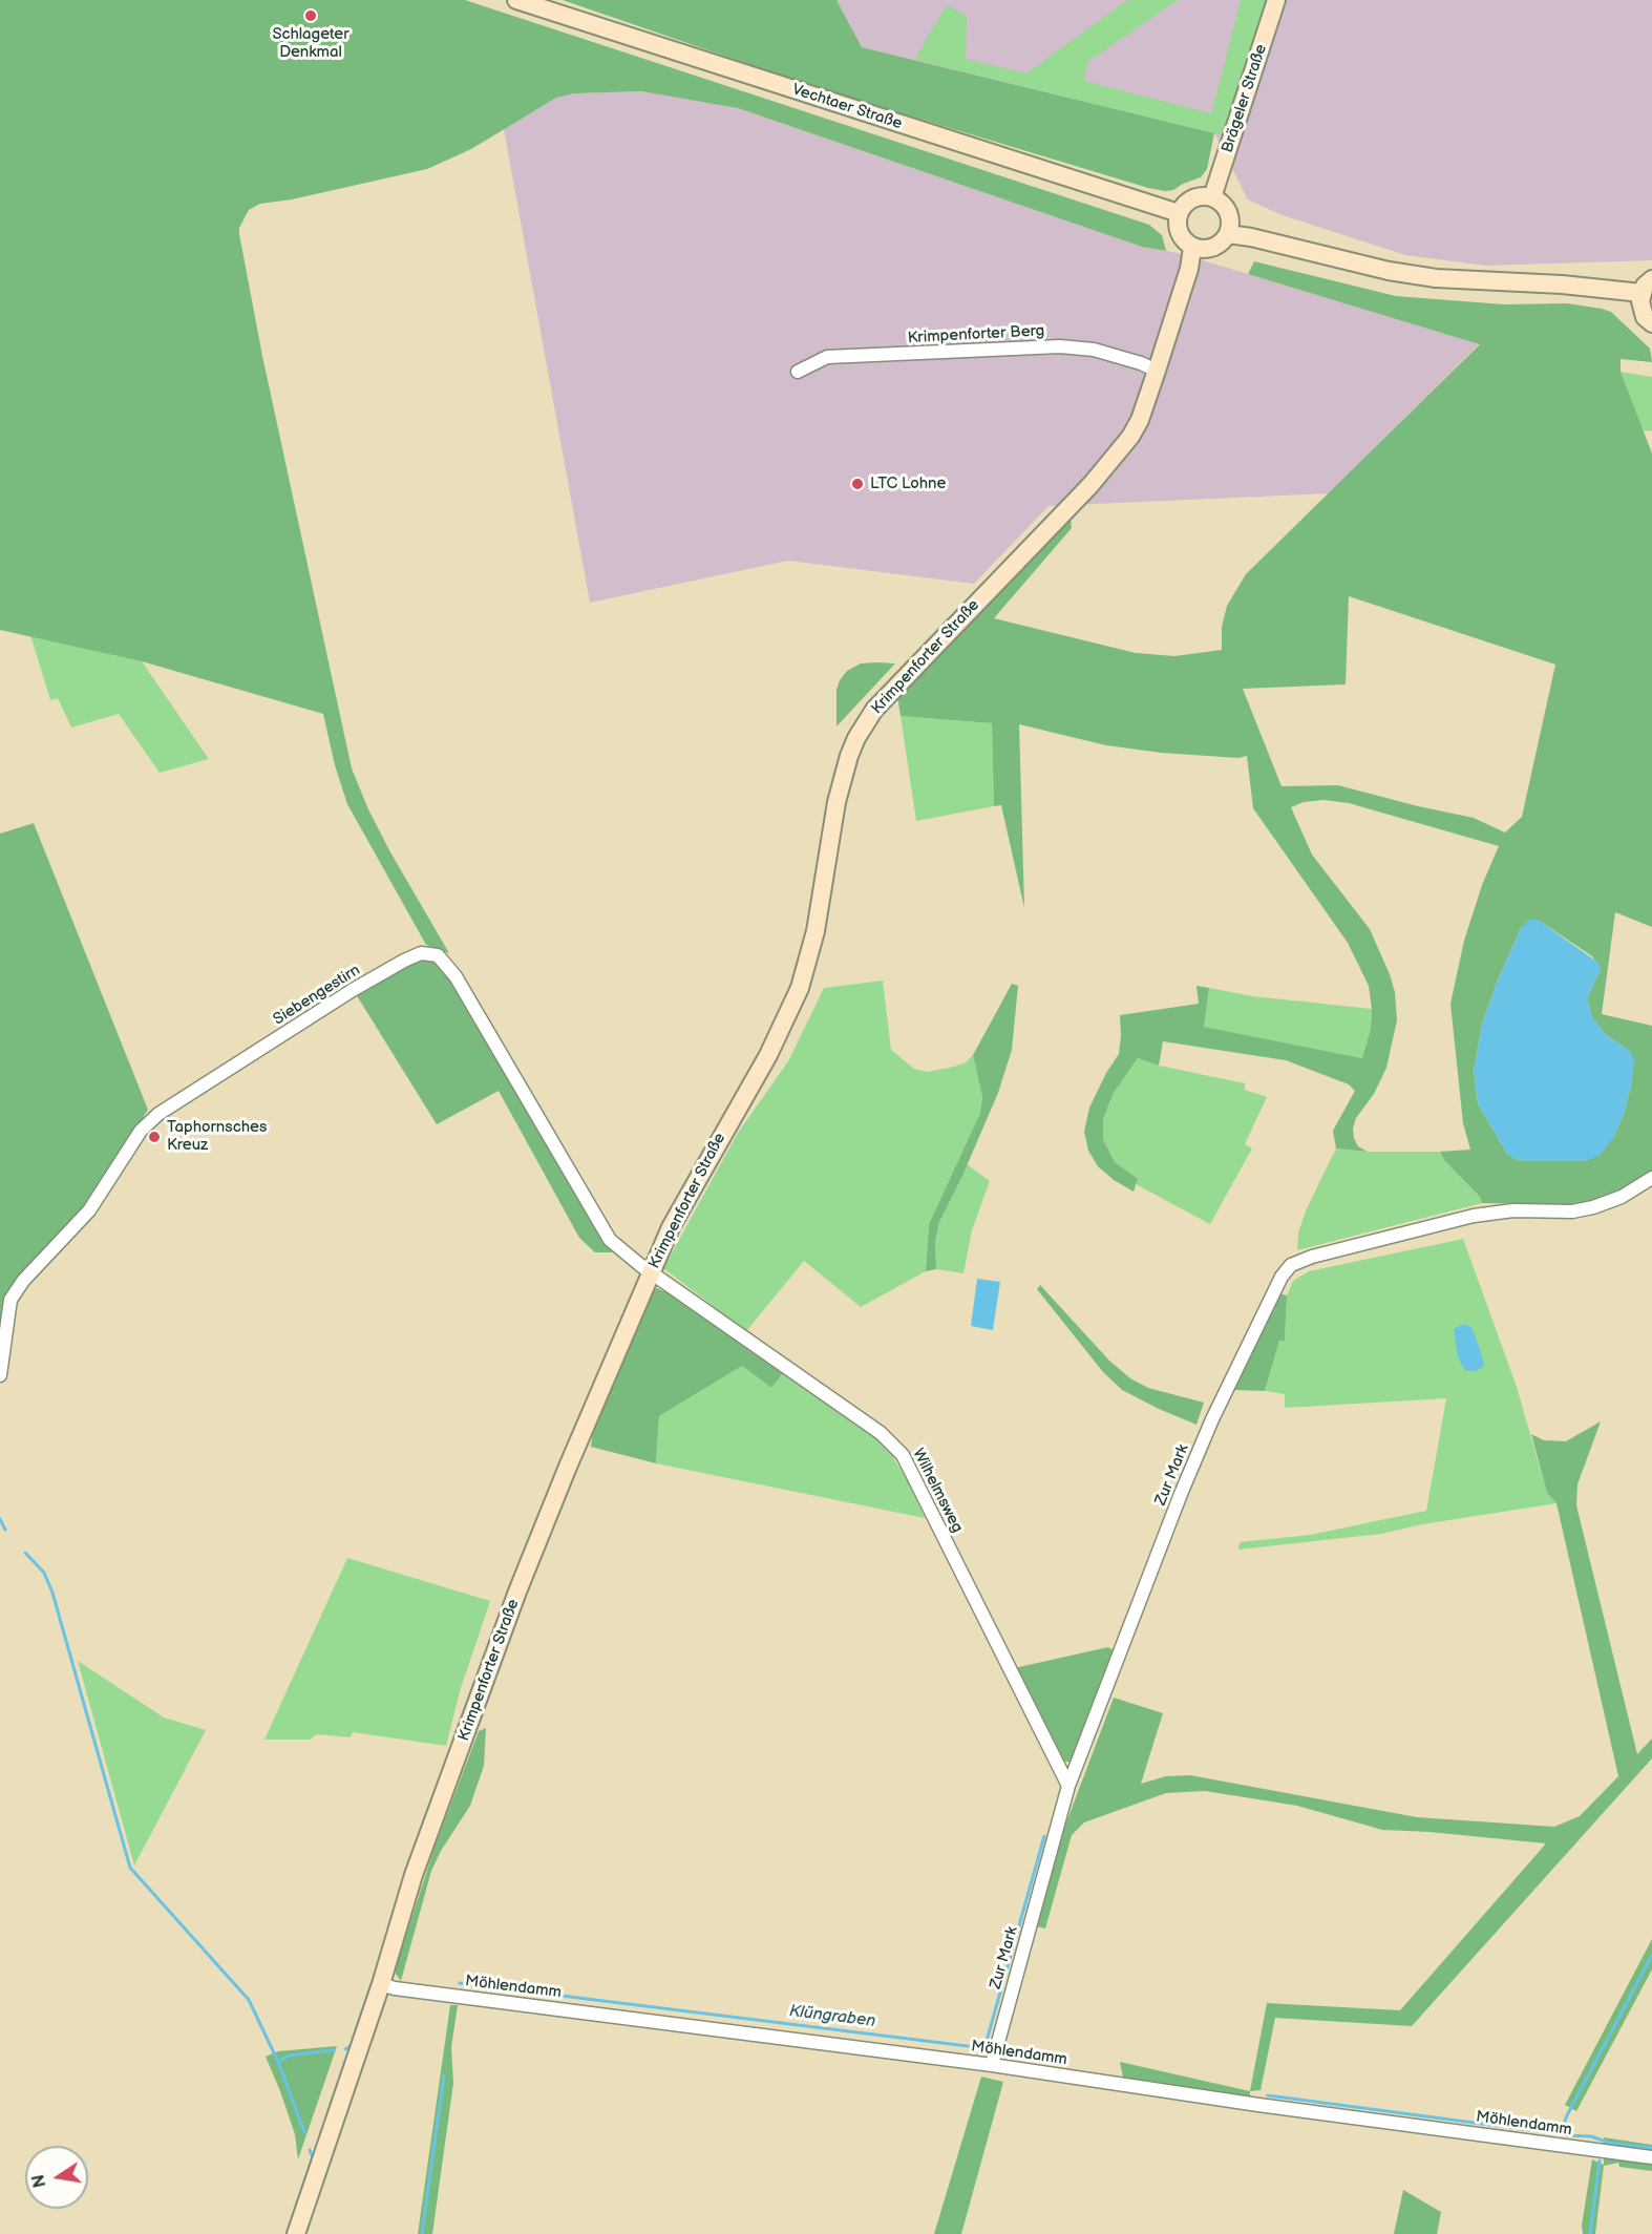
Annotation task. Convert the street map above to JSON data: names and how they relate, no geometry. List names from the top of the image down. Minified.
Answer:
{"streets":{"street":["Brägeler Straße","Vechtaer Straße","Krimpenforter Berg","Krimpenforter Straße","Siebengestirn","Zur Mark","Wilhelmsweg","Möhlendamm"]},"crossings":[["Brägeler Straße","Vechtaer Straße"],["Brägeler Straße","Krimpenforter Straße"],["Vechtaer Straße","Krimpenforter Straße"],["Krimpenforter Berg","Krimpenforter Straße"],["Krimpenforter Straße","Siebengestirn"],["Krimpenforter Straße","Wilhelmsweg"],["Krimpenforter Straße","Möhlendamm"],["Siebengestirn","Wilhelmsweg"],["Zur Mark","Wilhelmsweg"],["Zur Mark","Möhlendamm"]],"water":["Klüngraben"],"places":["Schlageter Denkmal","LTC Lohne","Taphornsches Kreuz"],"north":"left"}
